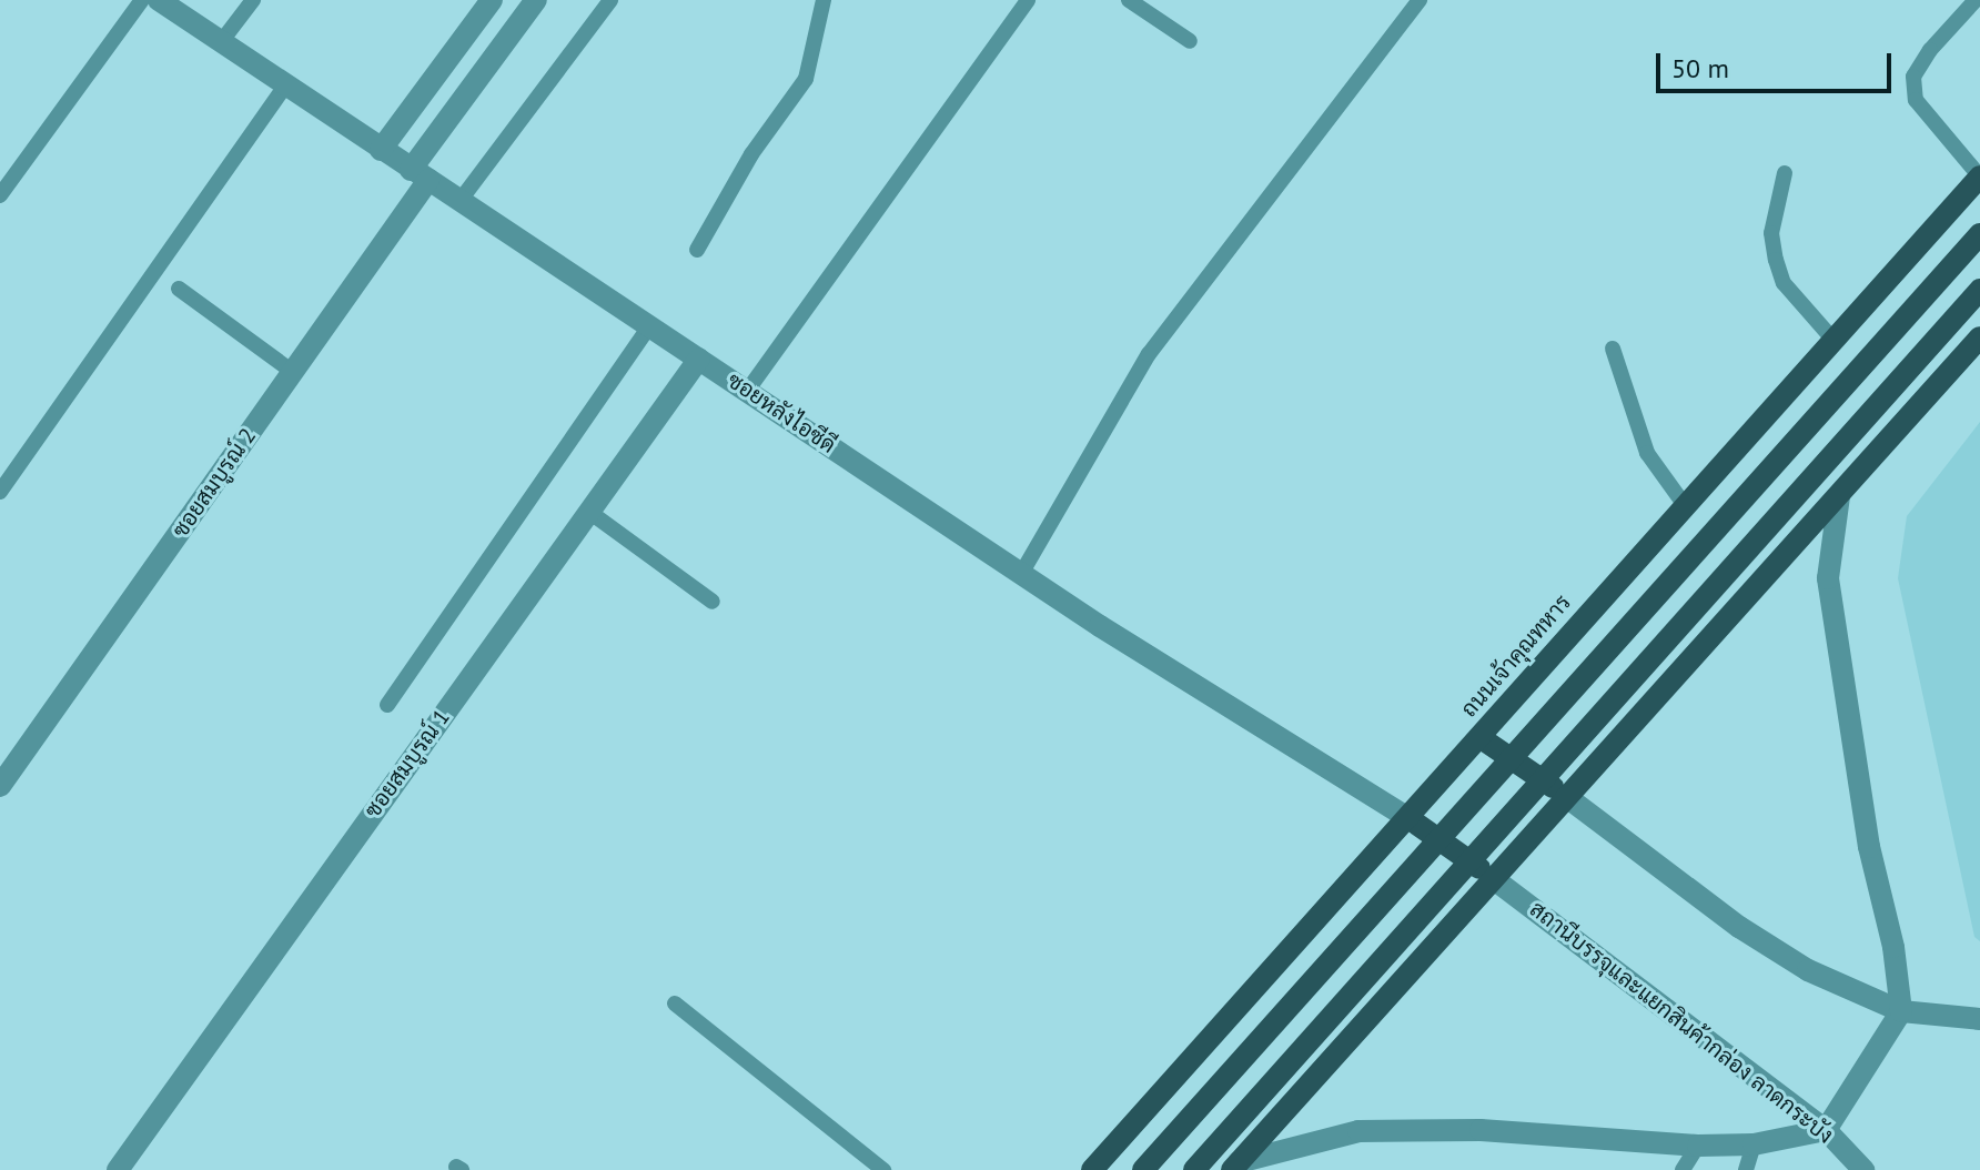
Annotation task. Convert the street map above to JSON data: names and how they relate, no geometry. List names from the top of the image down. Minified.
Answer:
{"streets":{"main road":["ถนนเจ้าคุณทหาร"],"street":["ซอยหลังไอซีดี","ซอยสมบูรณ์ 2","ซอยสมบูรณ์ 1","สถานีบรรจุและแยกสินค้ากล่อง ลาดกระบัง"]},"crossings":[["ซอยหลังไอซีดี","ซอยสมบูรณ์ 2"],["ซอยหลังไอซีดี","ถนนเจ้าคุณทหาร"],["ซอยหลังไอซีดี","ซอยสมบูรณ์ 1"]],"scale_bar":"50 m"}
